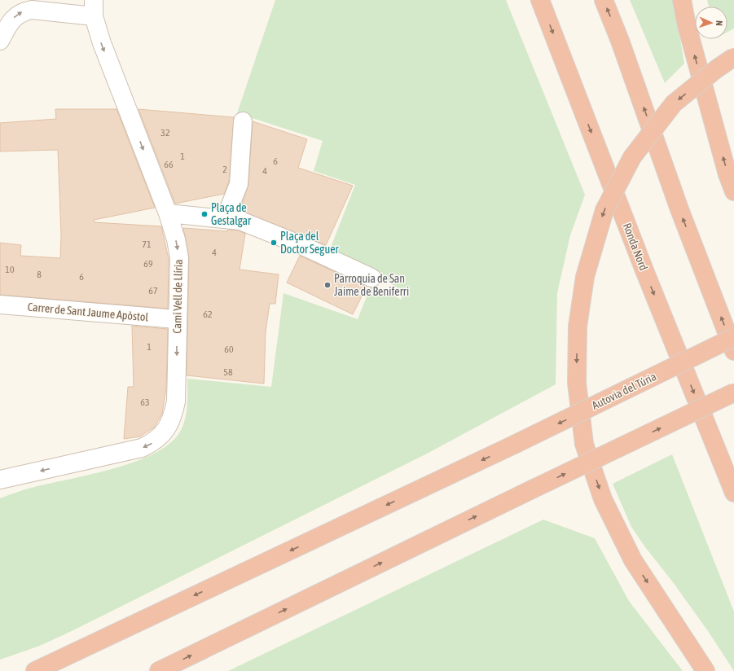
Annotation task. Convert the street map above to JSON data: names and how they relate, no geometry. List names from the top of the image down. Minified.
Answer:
{"streets":{"highway":["Ronda Nord","Autovia del Túria"],"street":["Camí Vell de Llíria","Carrer de Sant Jaume Apòstol"]},"crossings":[["Camí Vell de Llíria","Carrer de Sant Jaume Apòstol"]],"places":["Plaça de Gestalgar","Plaça del Doctor Seguer","Parroquia de San Jaime de Beniferri"],"house_numbers":["32","1","6","66","2","4","71","4","69","10","8","6","67","62","1","60","58","63"],"north":"right"}
